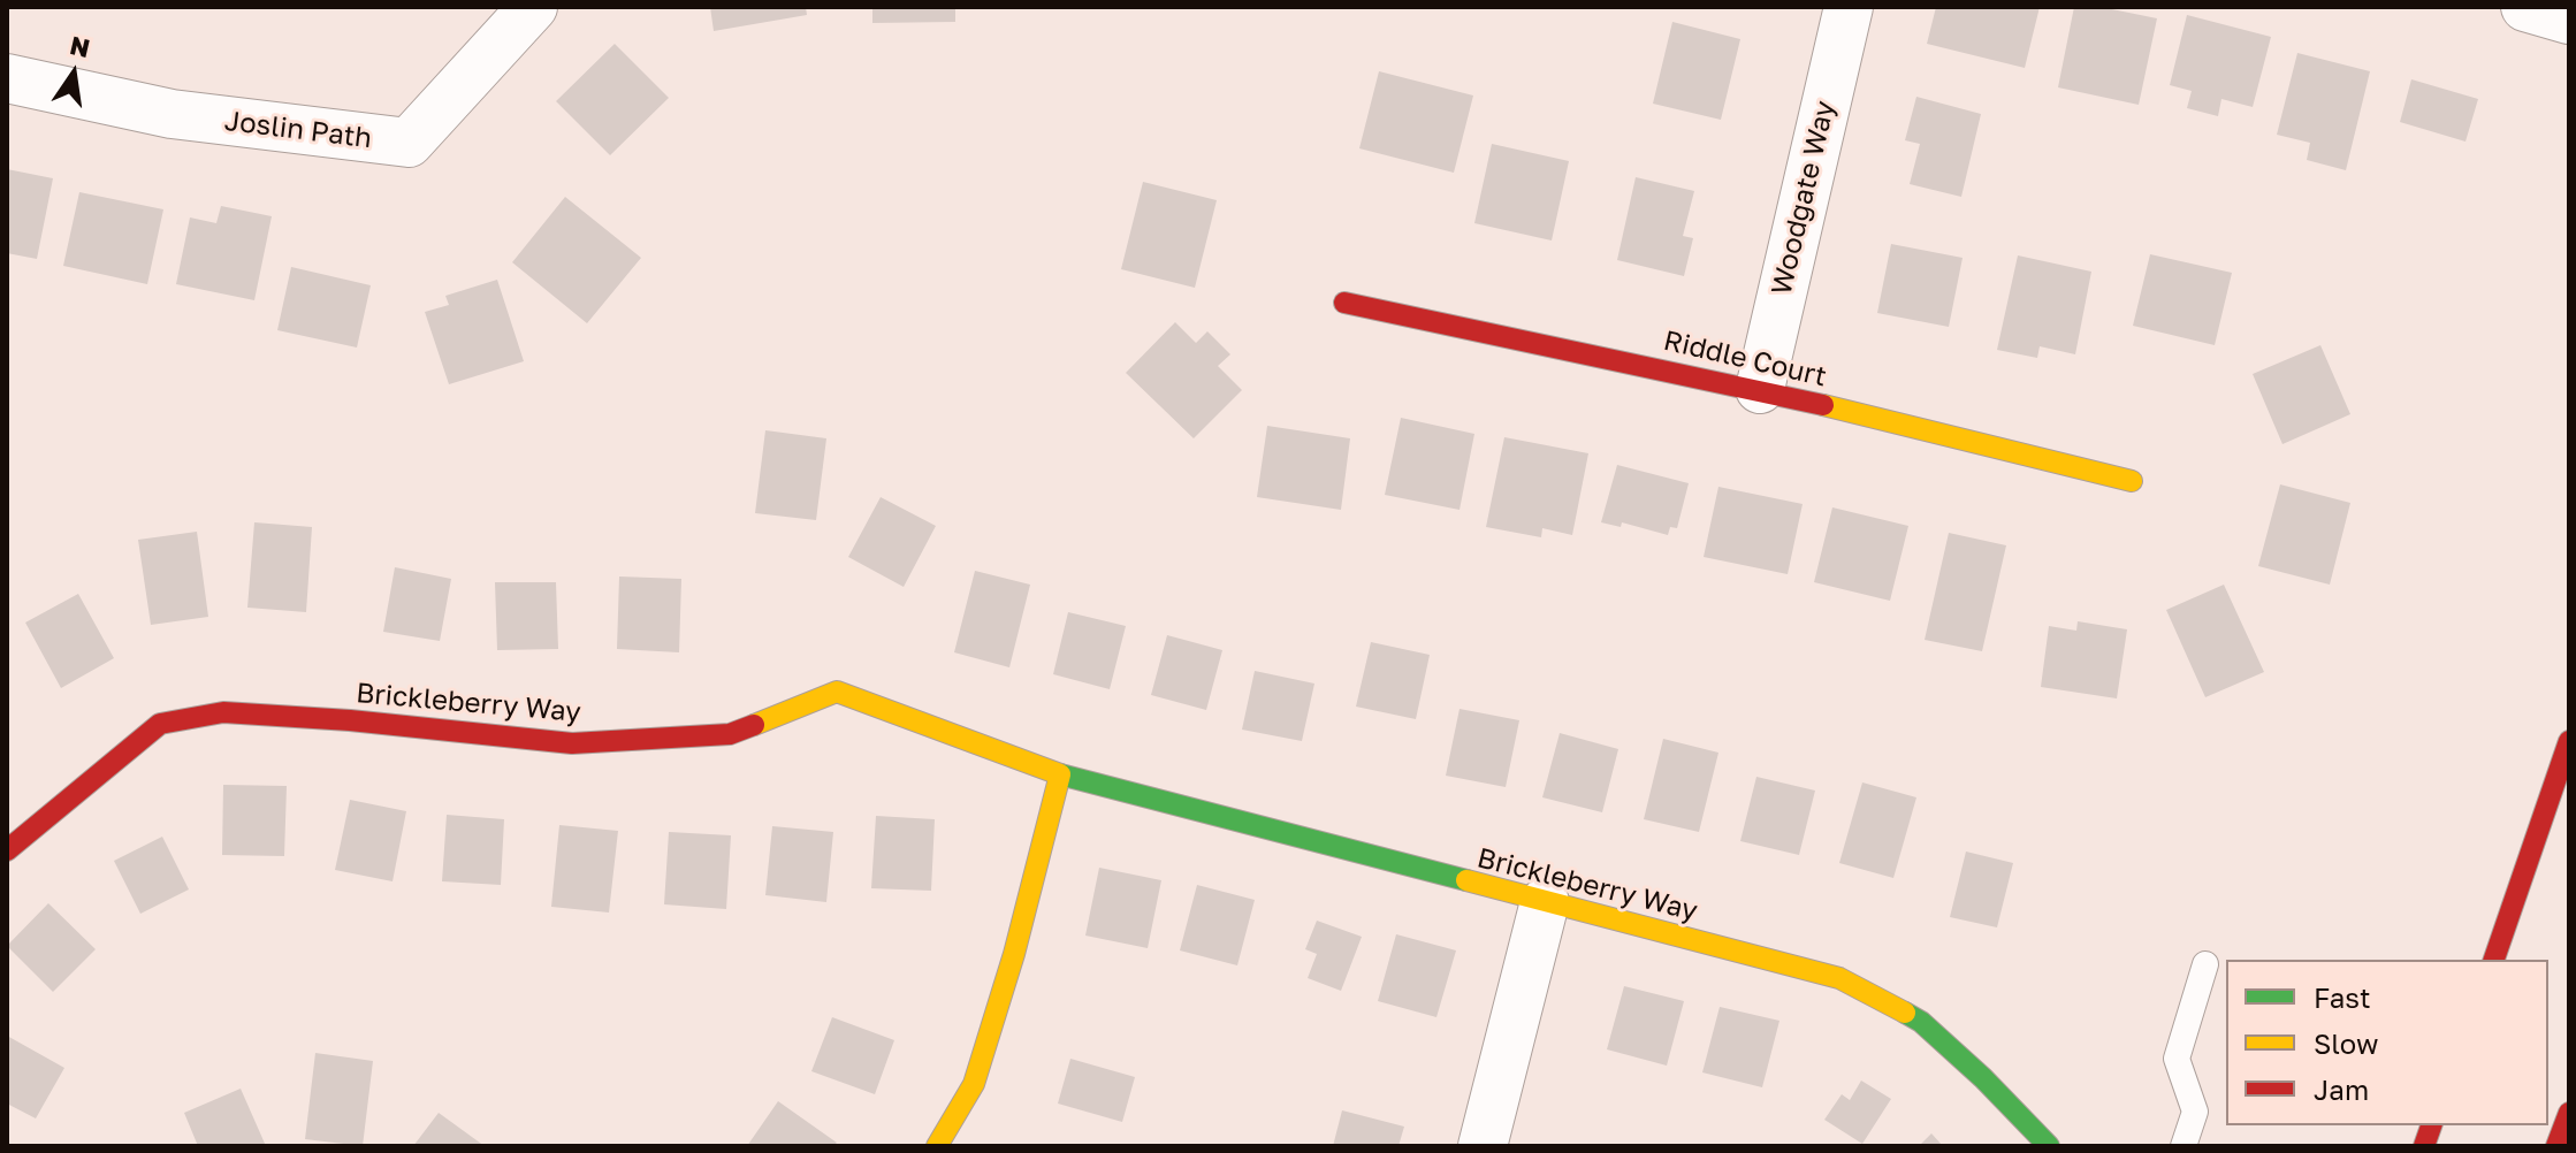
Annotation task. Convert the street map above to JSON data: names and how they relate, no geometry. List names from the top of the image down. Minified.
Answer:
{"streets":{"street":["Joslin Path","Woodgate Way","Riddle Court","Brickleberry Way"]},"crossings":[["Woodgate Way","Riddle Court"]],"legend":["Fast","Slow","Jam"],"north":"top"}
